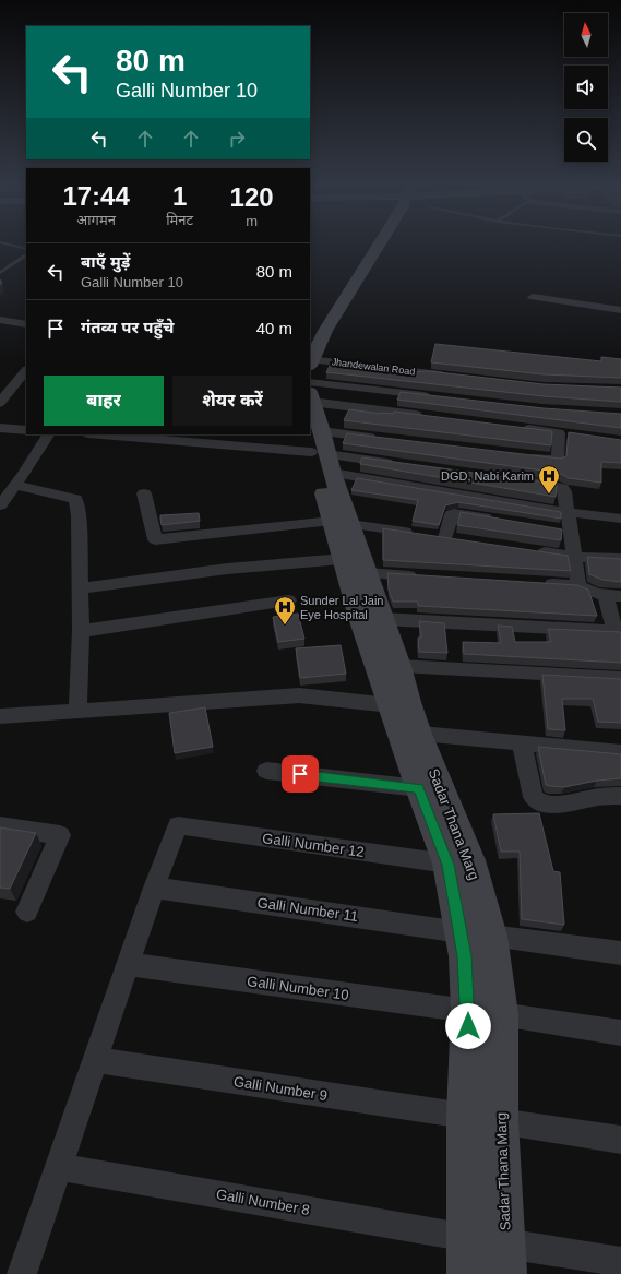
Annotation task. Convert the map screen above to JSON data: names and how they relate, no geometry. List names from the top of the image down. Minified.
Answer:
{"streets":{"street":["Jhandewalan Road","Sadar Thana Marg","Galli Number 12","Galli Number 11","Galli Number 10","Galli Number 9","Galli Number 8"]},"crossings":[["Sadar Thana Marg","Galli Number 12"],["Sadar Thana Marg","Galli Number 11"],["Sadar Thana Marg","Galli Number 10"],["Sadar Thana Marg","Galli Number 9"],["Sadar Thana Marg","Galli Number 8"],["Galli Number 12","Galli Number 11"]],"places":{"hospital":["DGD, Nabi Karim","Sunder Lal Jain Eye Hospital"]},"north":"top","page":{"turn":["80 m","Galli Number 10"],"eta":["17:44","आगमन","1","मिनट","120","m"],"list":[{"name":"बाएँ मुड़ें","note":"Galli Number 10","value":"80 m"},{"name":"गंतव्य पर पहुँचे","value":"40 m"}],"buttons":["बाहर","शेयर करें"]}}
